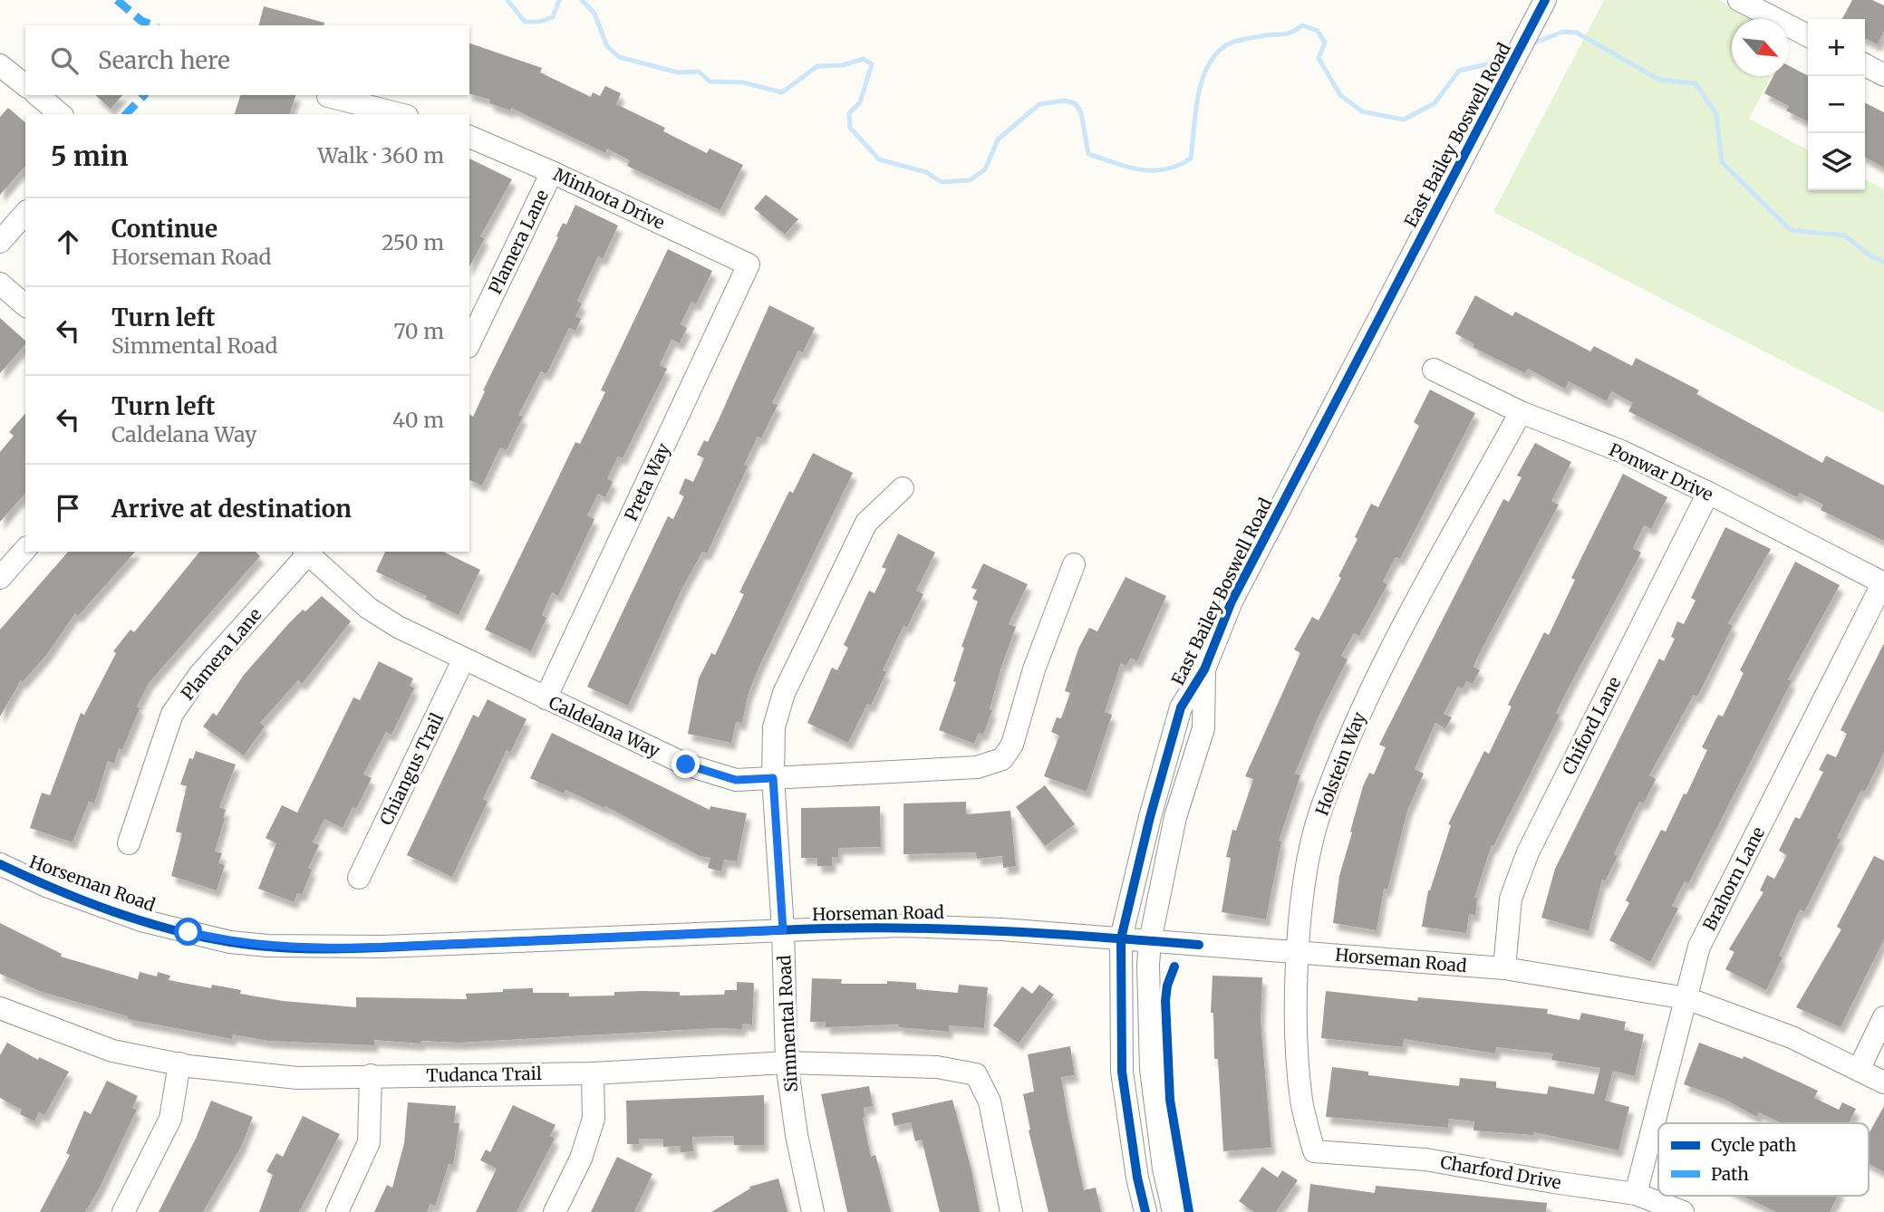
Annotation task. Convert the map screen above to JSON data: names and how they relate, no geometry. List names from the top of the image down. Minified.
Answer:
{"streets":{"street":["East Bailey Boswell Road","Minhota Drive","Plamera Lane","Ponwar Drive","Preta Way","Chiford Lane","Caldelana Way","Holstein Way","Chiangus Trail","Brahorn Lane","Horseman Road","Simmental Road","Tudanca Trail","Charford Drive"]},"crossings":[["East Bailey Boswell Road","Horseman Road"],["Minhota Drive","Plamera Lane"],["Minhota Drive","Preta Way"],["Plamera Lane","Caldelana Way"],["Ponwar Drive","Chiford Lane"],["Ponwar Drive","Holstein Way"],["Ponwar Drive","Brahorn Lane"],["Preta Way","Caldelana Way"],["Chiford Lane","Horseman Road"],["Caldelana Way","Chiangus Trail"],["Caldelana Way","Simmental Road"],["Holstein Way","Horseman Road"],["Holstein Way","Charford Drive"],["Brahorn Lane","Horseman Road"],["Brahorn Lane","Charford Drive"],["Horseman Road","Simmental Road"],["Simmental Road","Tudanca Trail"]],"legend":["Cycle path","Path"],"north":"bottom right","page":{"map_buttons":["+","−"],"search":"Search here","heading":["5 min","Walk · 360 m"],"list":[["Continue","Horseman Road","250 m"],["Turn left","Simmental Road","70 m"],["Turn left","Caldelana Way","40 m"],"Arrive at destination"]}}
